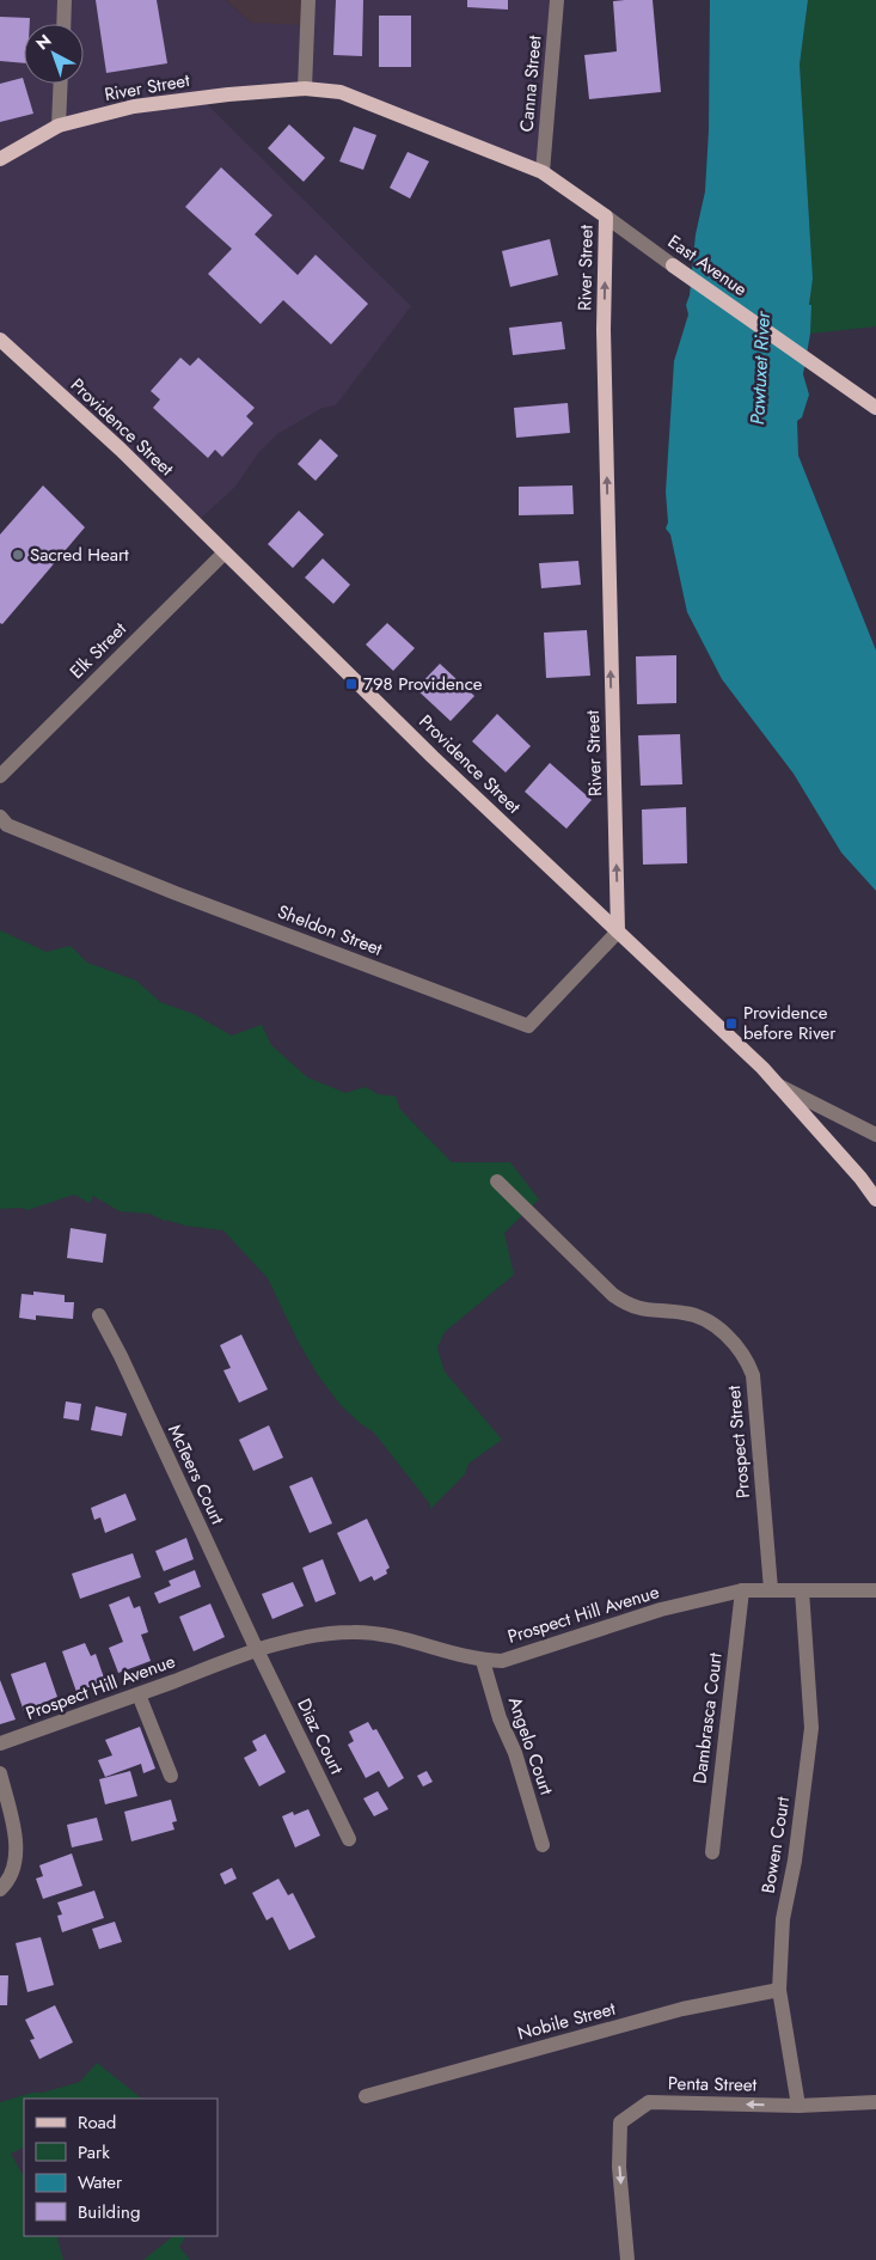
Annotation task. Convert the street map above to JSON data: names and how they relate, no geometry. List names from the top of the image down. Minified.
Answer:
{"streets":{"main road":["River Street","East Avenue","Providence Street"],"street":["Canna Street","Elk Street","Sheldon Street","Prospect Street","McTeers Court","Prospect Hill Avenue","Dambrasca Court","Diaz Court","Angelo Court","Bowen Court","Nobile Street","Penta Street"]},"crossings":[["Canna Street","River Street"],["River Street","East Avenue"],["River Street","Providence Street"],["River Street","Sheldon Street"],["Providence Street","Elk Street"],["Providence Street","Sheldon Street"],["Prospect Street","Prospect Hill Avenue"],["McTeers Court","Prospect Hill Avenue"],["McTeers Court","Diaz Court"],["Prospect Hill Avenue","Dambrasca Court"],["Prospect Hill Avenue","Diaz Court"],["Prospect Hill Avenue","Angelo Court"],["Prospect Hill Avenue","Bowen Court"],["Bowen Court","Nobile Street"],["Bowen Court","Penta Street"]],"one_way":["River Street"],"water":["Pawtuxet River"],"places":{"other":["Sacred Heart"],"transit":["798 Providence","Providence before River"]},"legend":["Road","Park","Water","Building"],"north":"top left"}
